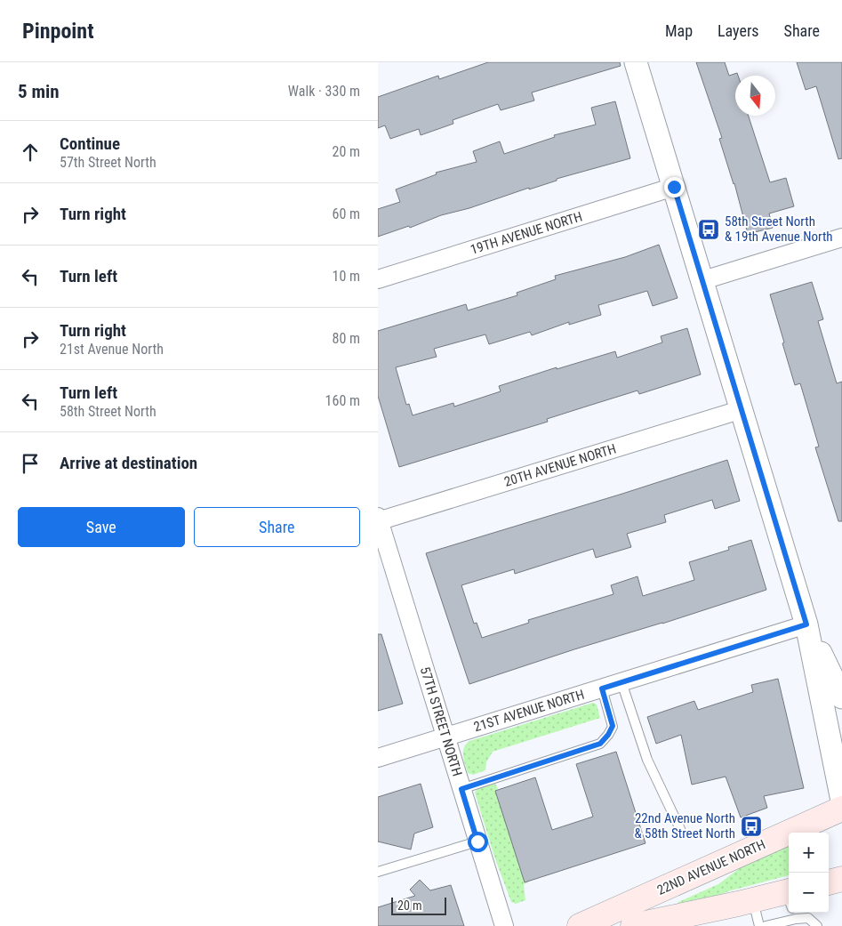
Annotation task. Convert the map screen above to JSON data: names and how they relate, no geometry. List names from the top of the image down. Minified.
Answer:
{"streets":{"main road":["22ND AVENUE NORTH"],"street":["19TH AVENUE NORTH","20TH AVENUE NORTH","21ST AVENUE NORTH","57TH STREET NORTH"]},"crossings":[["20TH AVENUE NORTH","57TH STREET NORTH"],["21ST AVENUE NORTH","57TH STREET NORTH"]],"places":{"bus stop":["58th Street North & 19th Avenue North","22nd Avenue North & 58th Street North"]},"scale_bar":"20 m","north":"bottom","page":{"header":"Pinpoint","nav":["Map","Layers","Share"],"heading":["5 min","Walk · 330 m"],"list":[["Continue","57th Street North","20 m"],["Turn right","60 m"],["Turn left","10 m"],["Turn right","21st Avenue North","80 m"],["Turn left","58th Street North","160 m"],"Arrive at destination"],"buttons":["Save","Share"],"map_buttons":["+","−"],"scale":"20 m"}}
